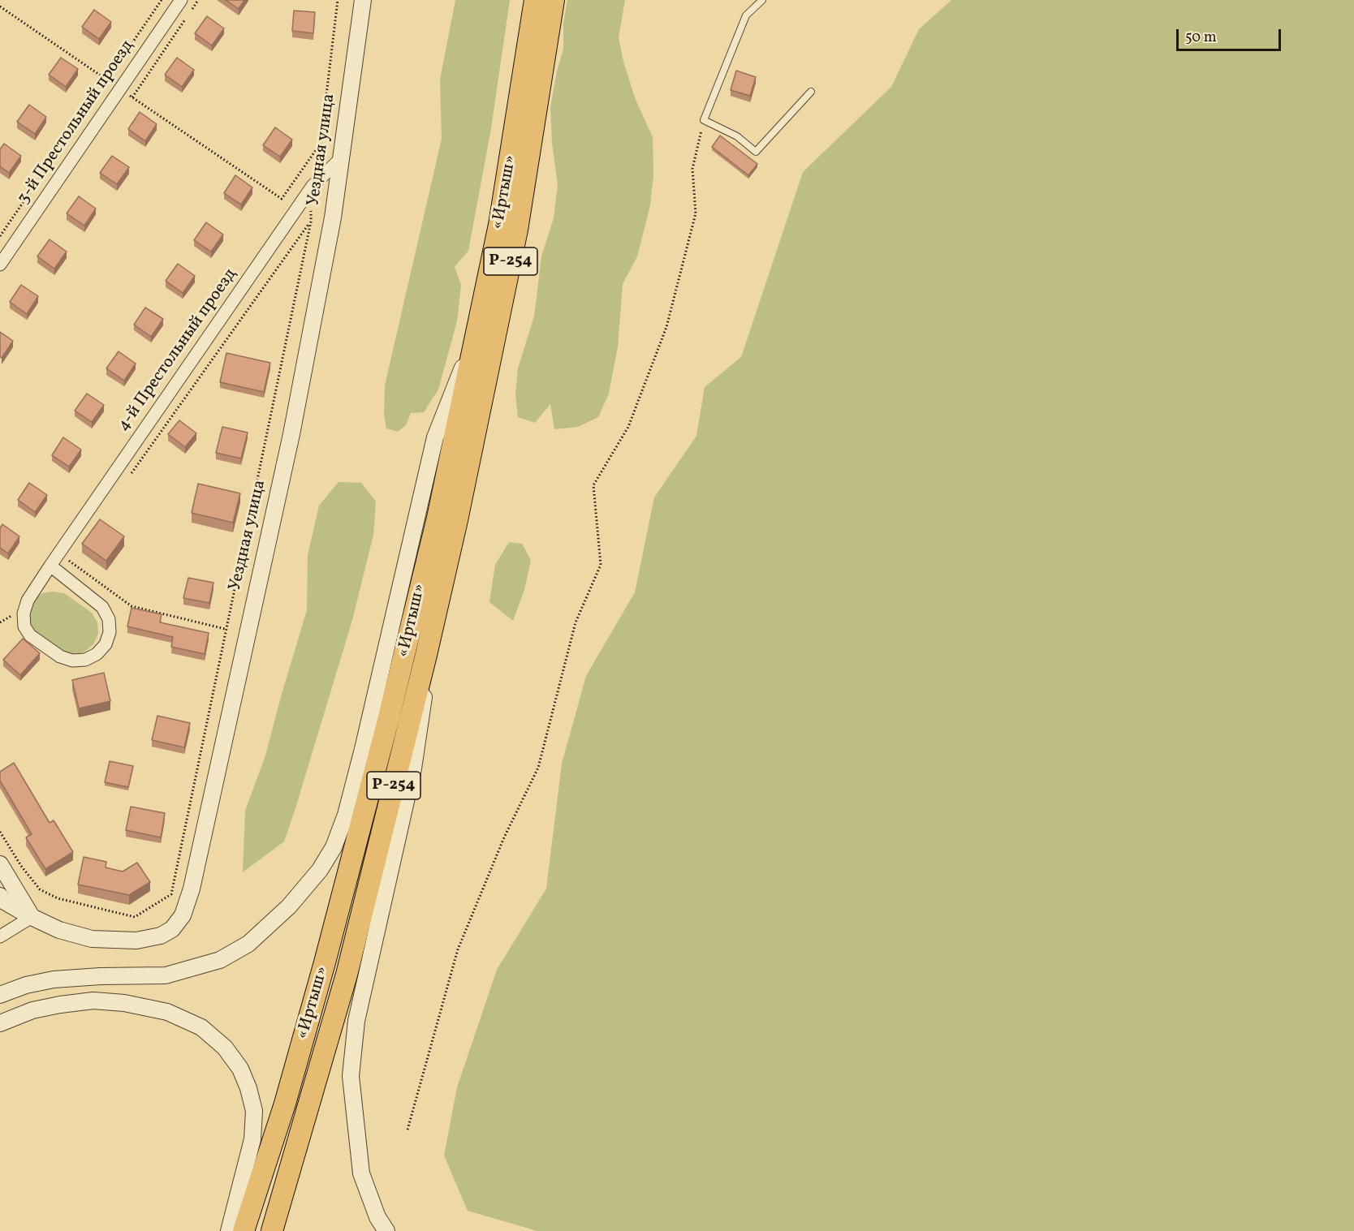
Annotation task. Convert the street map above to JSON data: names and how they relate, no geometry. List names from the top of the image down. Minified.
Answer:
{"streets":{"highway":["«Иртыш»","Р-254"],"street":["3-й Престольный проезд","Уездная улица","4-й Престольный проезд"]},"crossings":[["Уездная улица","4-й Престольный проезд"]],"scale_bar":"50 m"}
